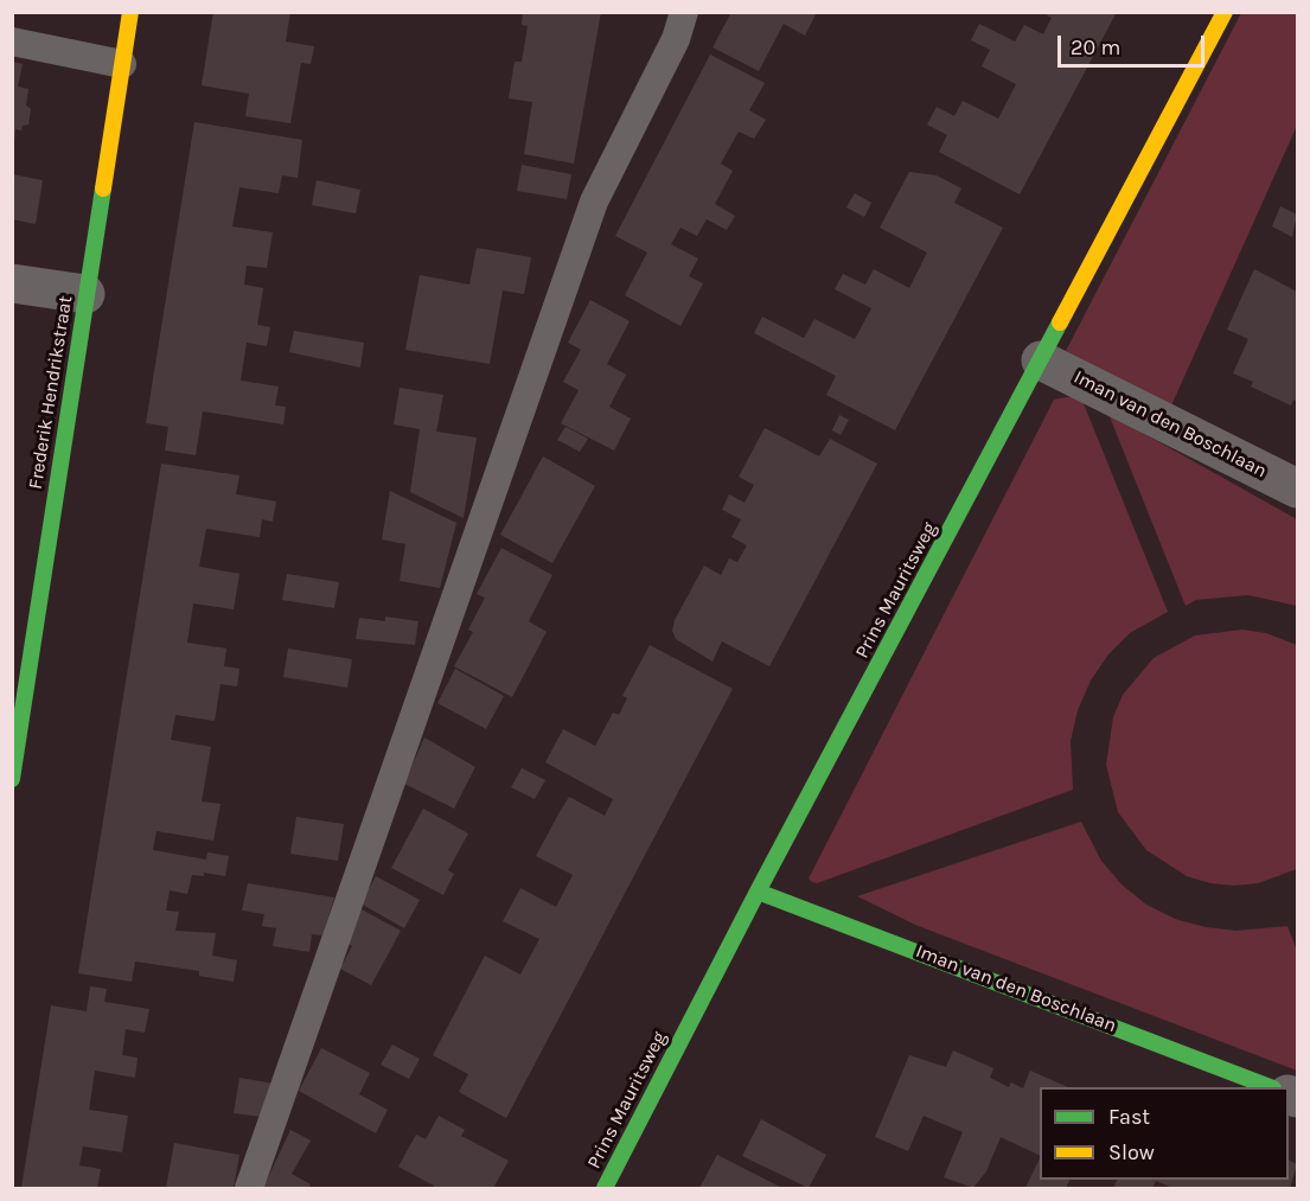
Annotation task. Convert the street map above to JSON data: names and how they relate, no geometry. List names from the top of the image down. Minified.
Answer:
{"streets":{"street":["Frederik Hendrikstraat","Iman van den Boschlaan","Prins Mauritsweg"]},"crossings":[["Iman van den Boschlaan","Prins Mauritsweg"]],"legend":["Fast","Slow"],"scale_bar":"20 m"}
